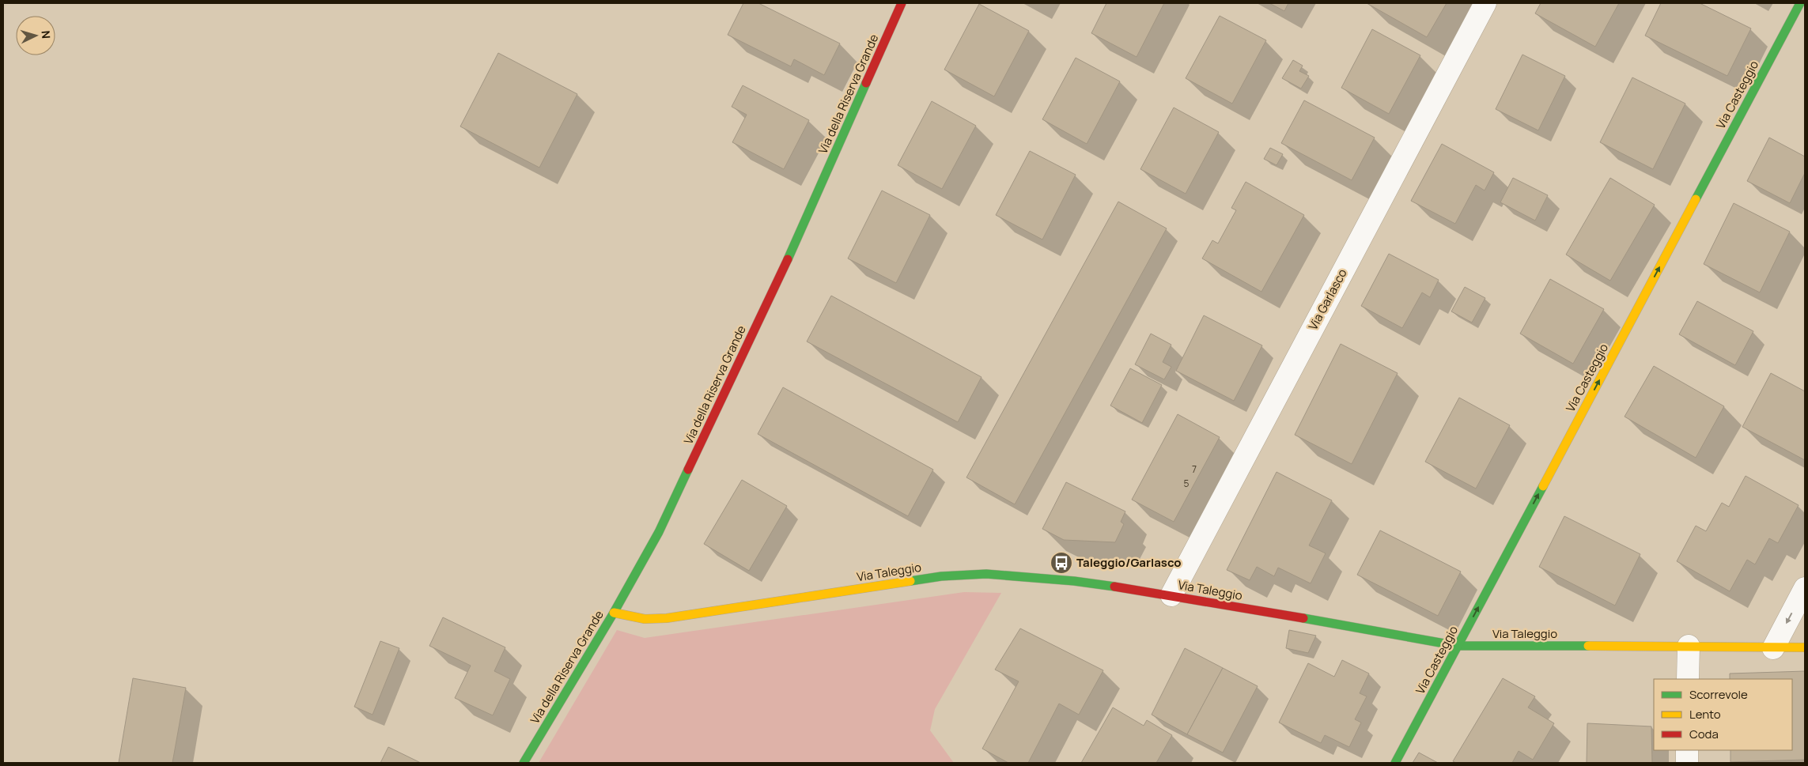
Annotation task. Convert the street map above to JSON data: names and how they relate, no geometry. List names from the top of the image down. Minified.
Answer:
{"streets":{"street":["Via della Riserva Grande","Via Casteggio","Via Garlasco","Via Taleggio"]},"crossings":[["Via della Riserva Grande","Via Taleggio"],["Via Casteggio","Via Taleggio"],["Via Garlasco","Via Taleggio"]],"one_way":["Via Casteggio"],"places":{"bus stop":["Taleggio/Garlasco"]},"house_numbers":["7","5"],"legend":["Scorrevole","Lento","Coda"],"north":"right"}
